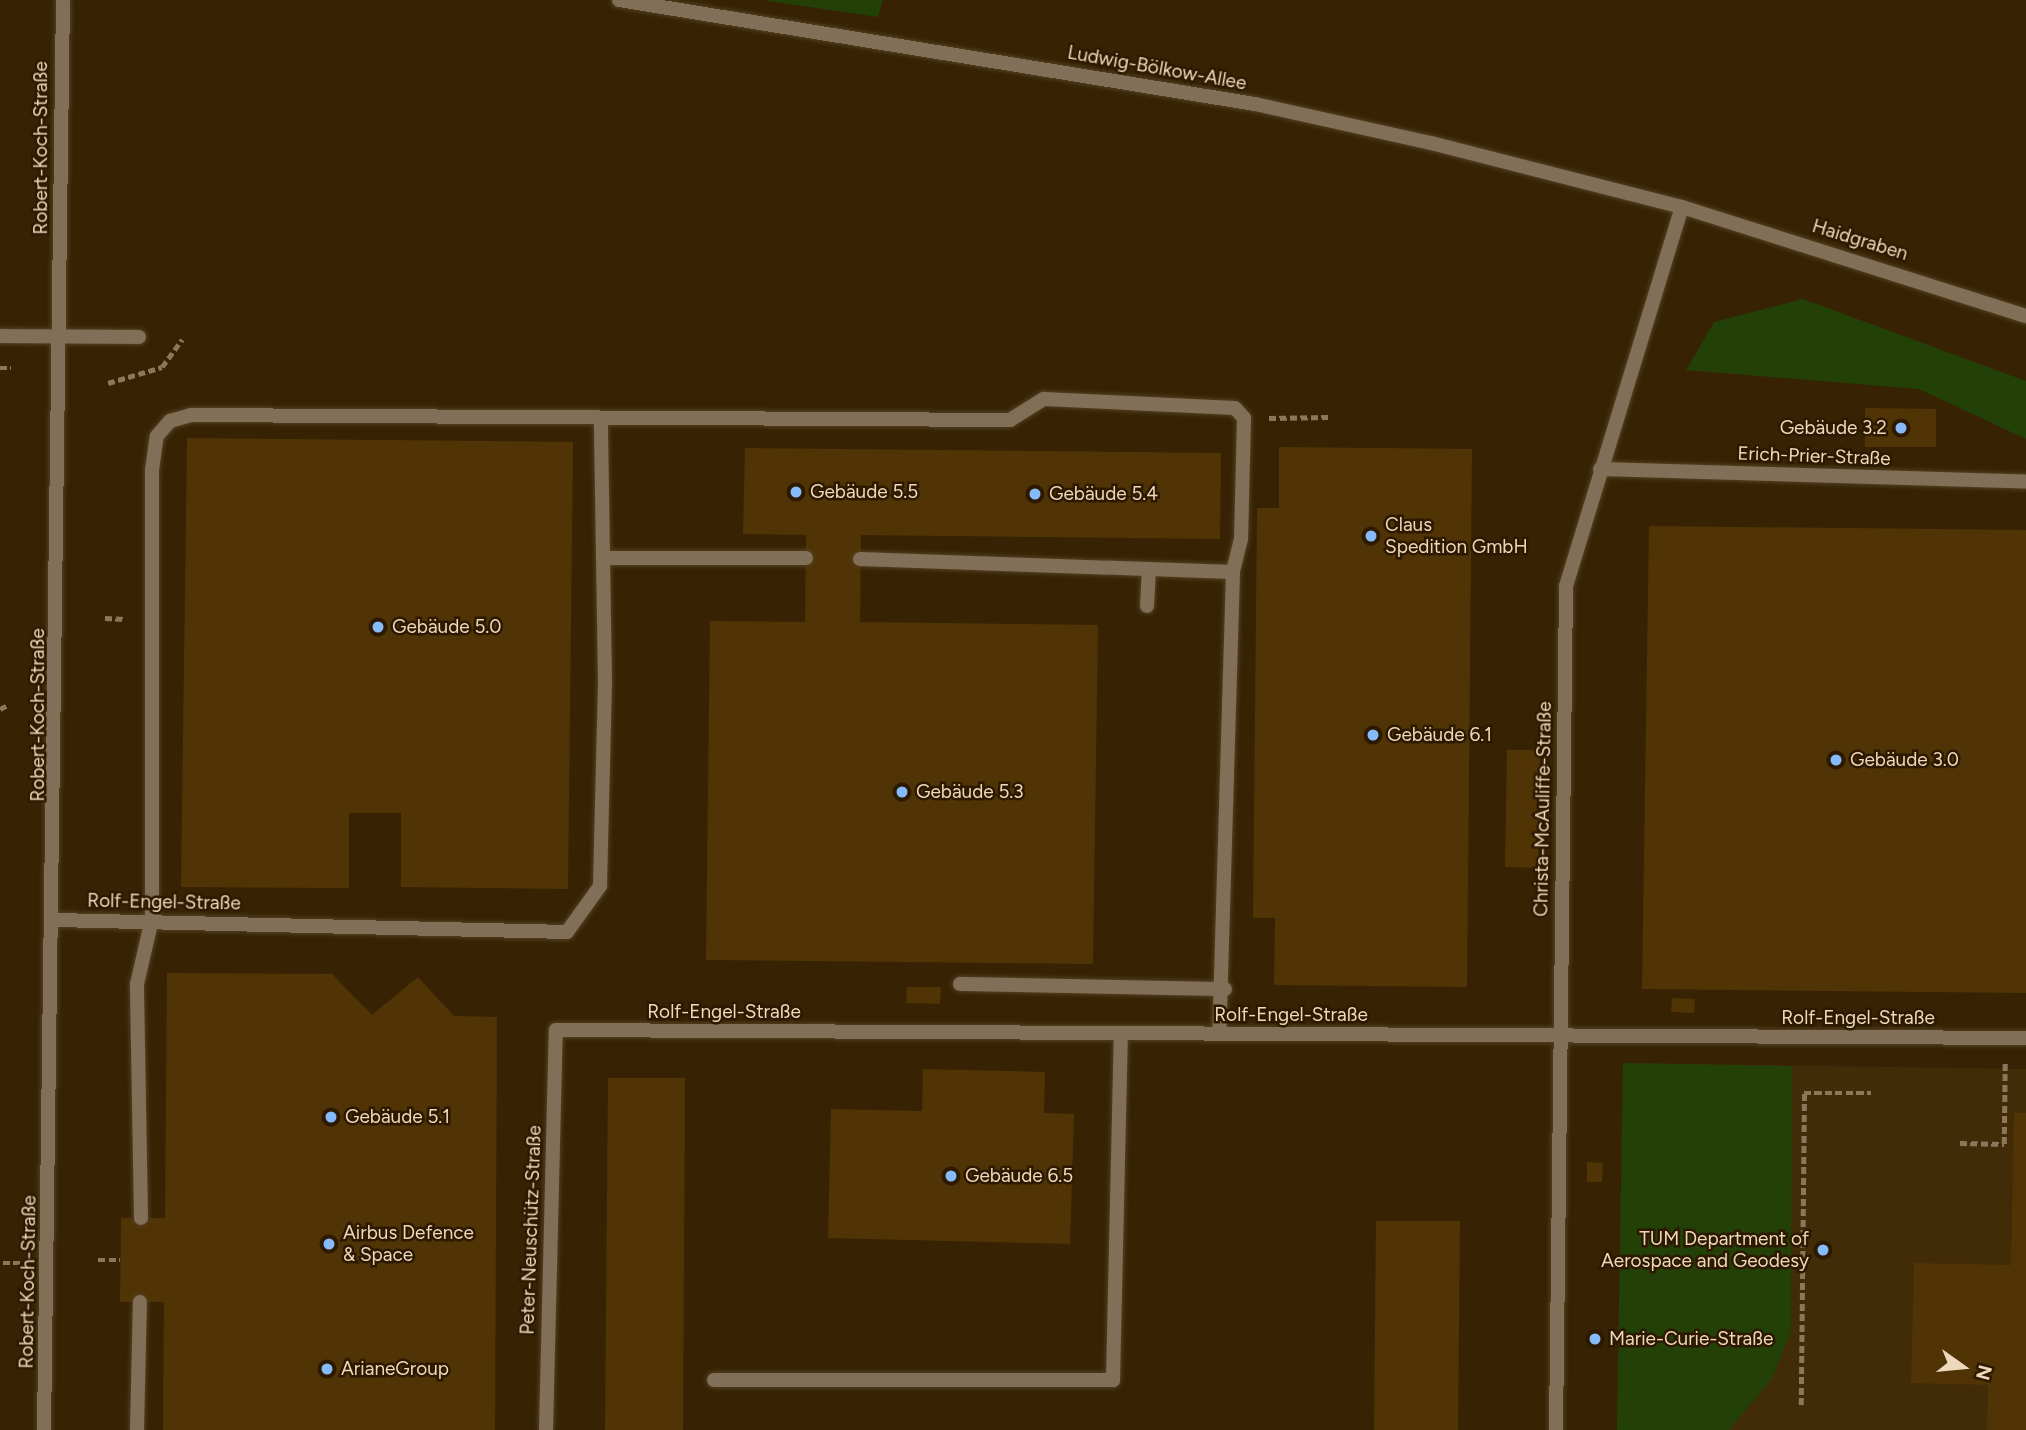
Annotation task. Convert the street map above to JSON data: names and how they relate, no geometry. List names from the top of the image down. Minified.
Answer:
{"streets":{"street":["Ludwig-Bölkow-Allee","Robert-Koch-Straße","Haidgraben","Erich-Prier-Straße","Christa-McAuliffe-Straße","Rolf-Engel-Straße","Peter-Neuschütz-Straße"]},"crossings":[["Ludwig-Bölkow-Allee","Haidgraben"],["Ludwig-Bölkow-Allee","Christa-McAuliffe-Straße"],["Robert-Koch-Straße","Rolf-Engel-Straße"],["Haidgraben","Christa-McAuliffe-Straße"],["Erich-Prier-Straße","Christa-McAuliffe-Straße"],["Christa-McAuliffe-Straße","Rolf-Engel-Straße"],["Rolf-Engel-Straße","Peter-Neuschütz-Straße"]],"places":["Gebäude 3.2","Gebäude 5.5","Gebäude 5.4","Claus Spedition GmbH","Gebäude 5.0","Gebäude 6.1","Gebäude 3.0","Gebäude 5.3","Gebäude 5.1","Gebäude 6.5","Airbus Defence & Space","TUM Department of Aerospace and Geodesy","Marie-Curie-Straße","ArianeGroup"],"north":"right"}
